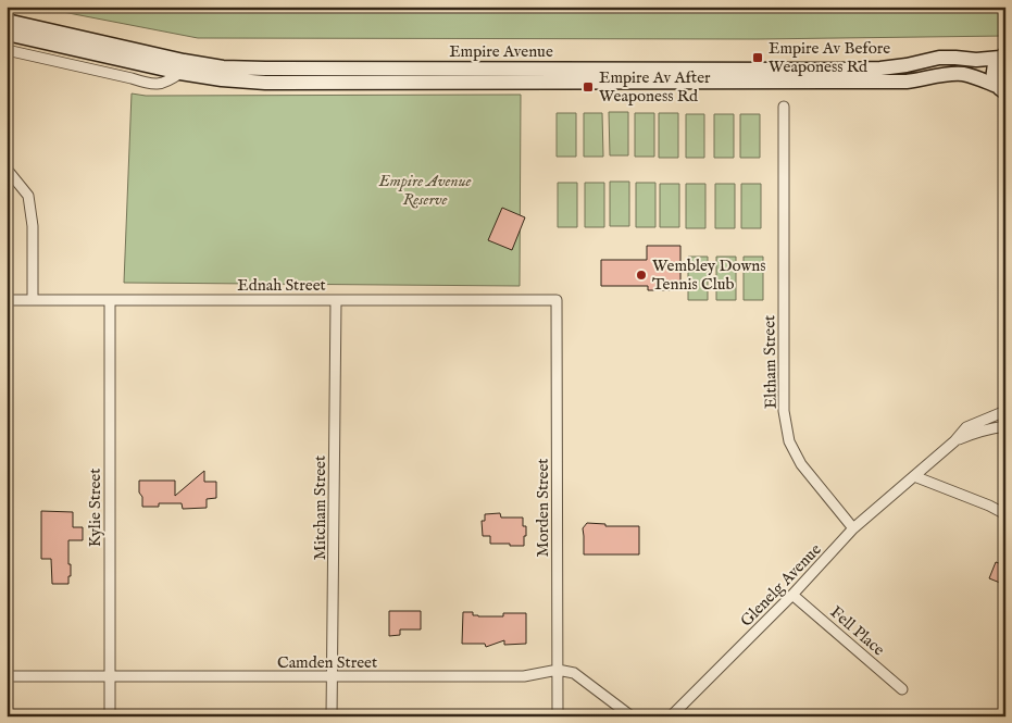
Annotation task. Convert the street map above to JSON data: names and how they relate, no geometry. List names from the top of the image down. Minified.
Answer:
{"streets":{"main road":["Empire Avenue"],"street":["Ednah Street","Eltham Street","Kylie Street","Mitcham Street","Morden Street","Glenelg Avenue","Fell Place","Camden Street"]},"crossings":[["Ednah Street","Kylie Street"],["Ednah Street","Mitcham Street"],["Ednah Street","Morden Street"],["Eltham Street","Glenelg Avenue"],["Kylie Street","Camden Street"],["Mitcham Street","Camden Street"],["Morden Street","Camden Street"],["Glenelg Avenue","Fell Place"]],"parks":["Empire Avenue Reserve"],"places":{"transit":["Empire Av Before Weaponess Rd","Empire Av After Weaponess Rd"],"other":["Wembley Downs Tennis Club"]}}
